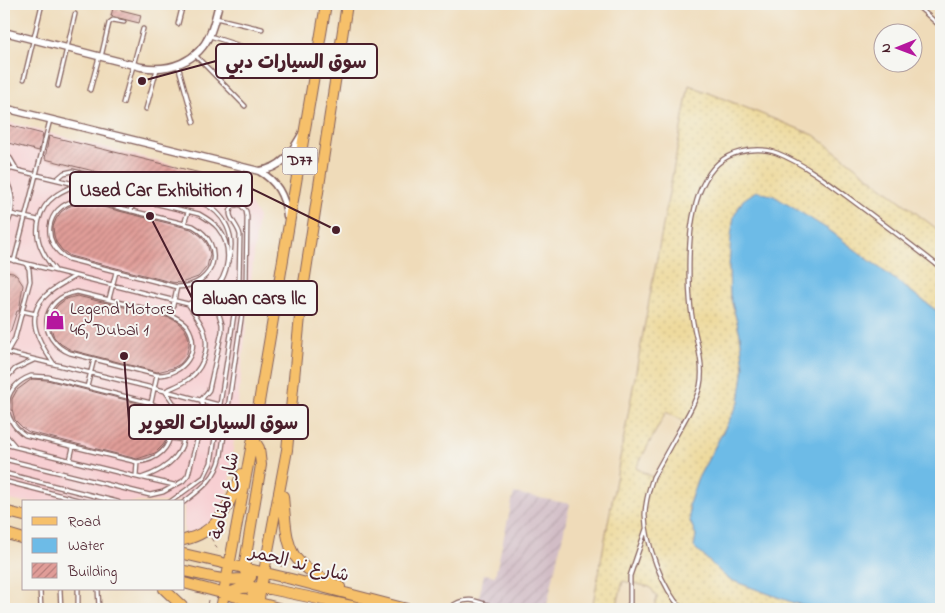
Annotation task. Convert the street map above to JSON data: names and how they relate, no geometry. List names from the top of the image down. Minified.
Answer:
{"streets":{"main road":["D77","شارع المنامة","شارع ند الحمر"]},"crossings":[["D77","شارع ند الحمر"],["شارع المنامة","شارع ند الحمر"]],"places":{"other":["سوق السيارات دبي","alwan cars llc","Used Car Exhibition 1","سوق السيارات العوير"],"shop":["Legend Motors 46, Dubai 1"]},"legend":["Road","Water","Building"],"north":"left"}
